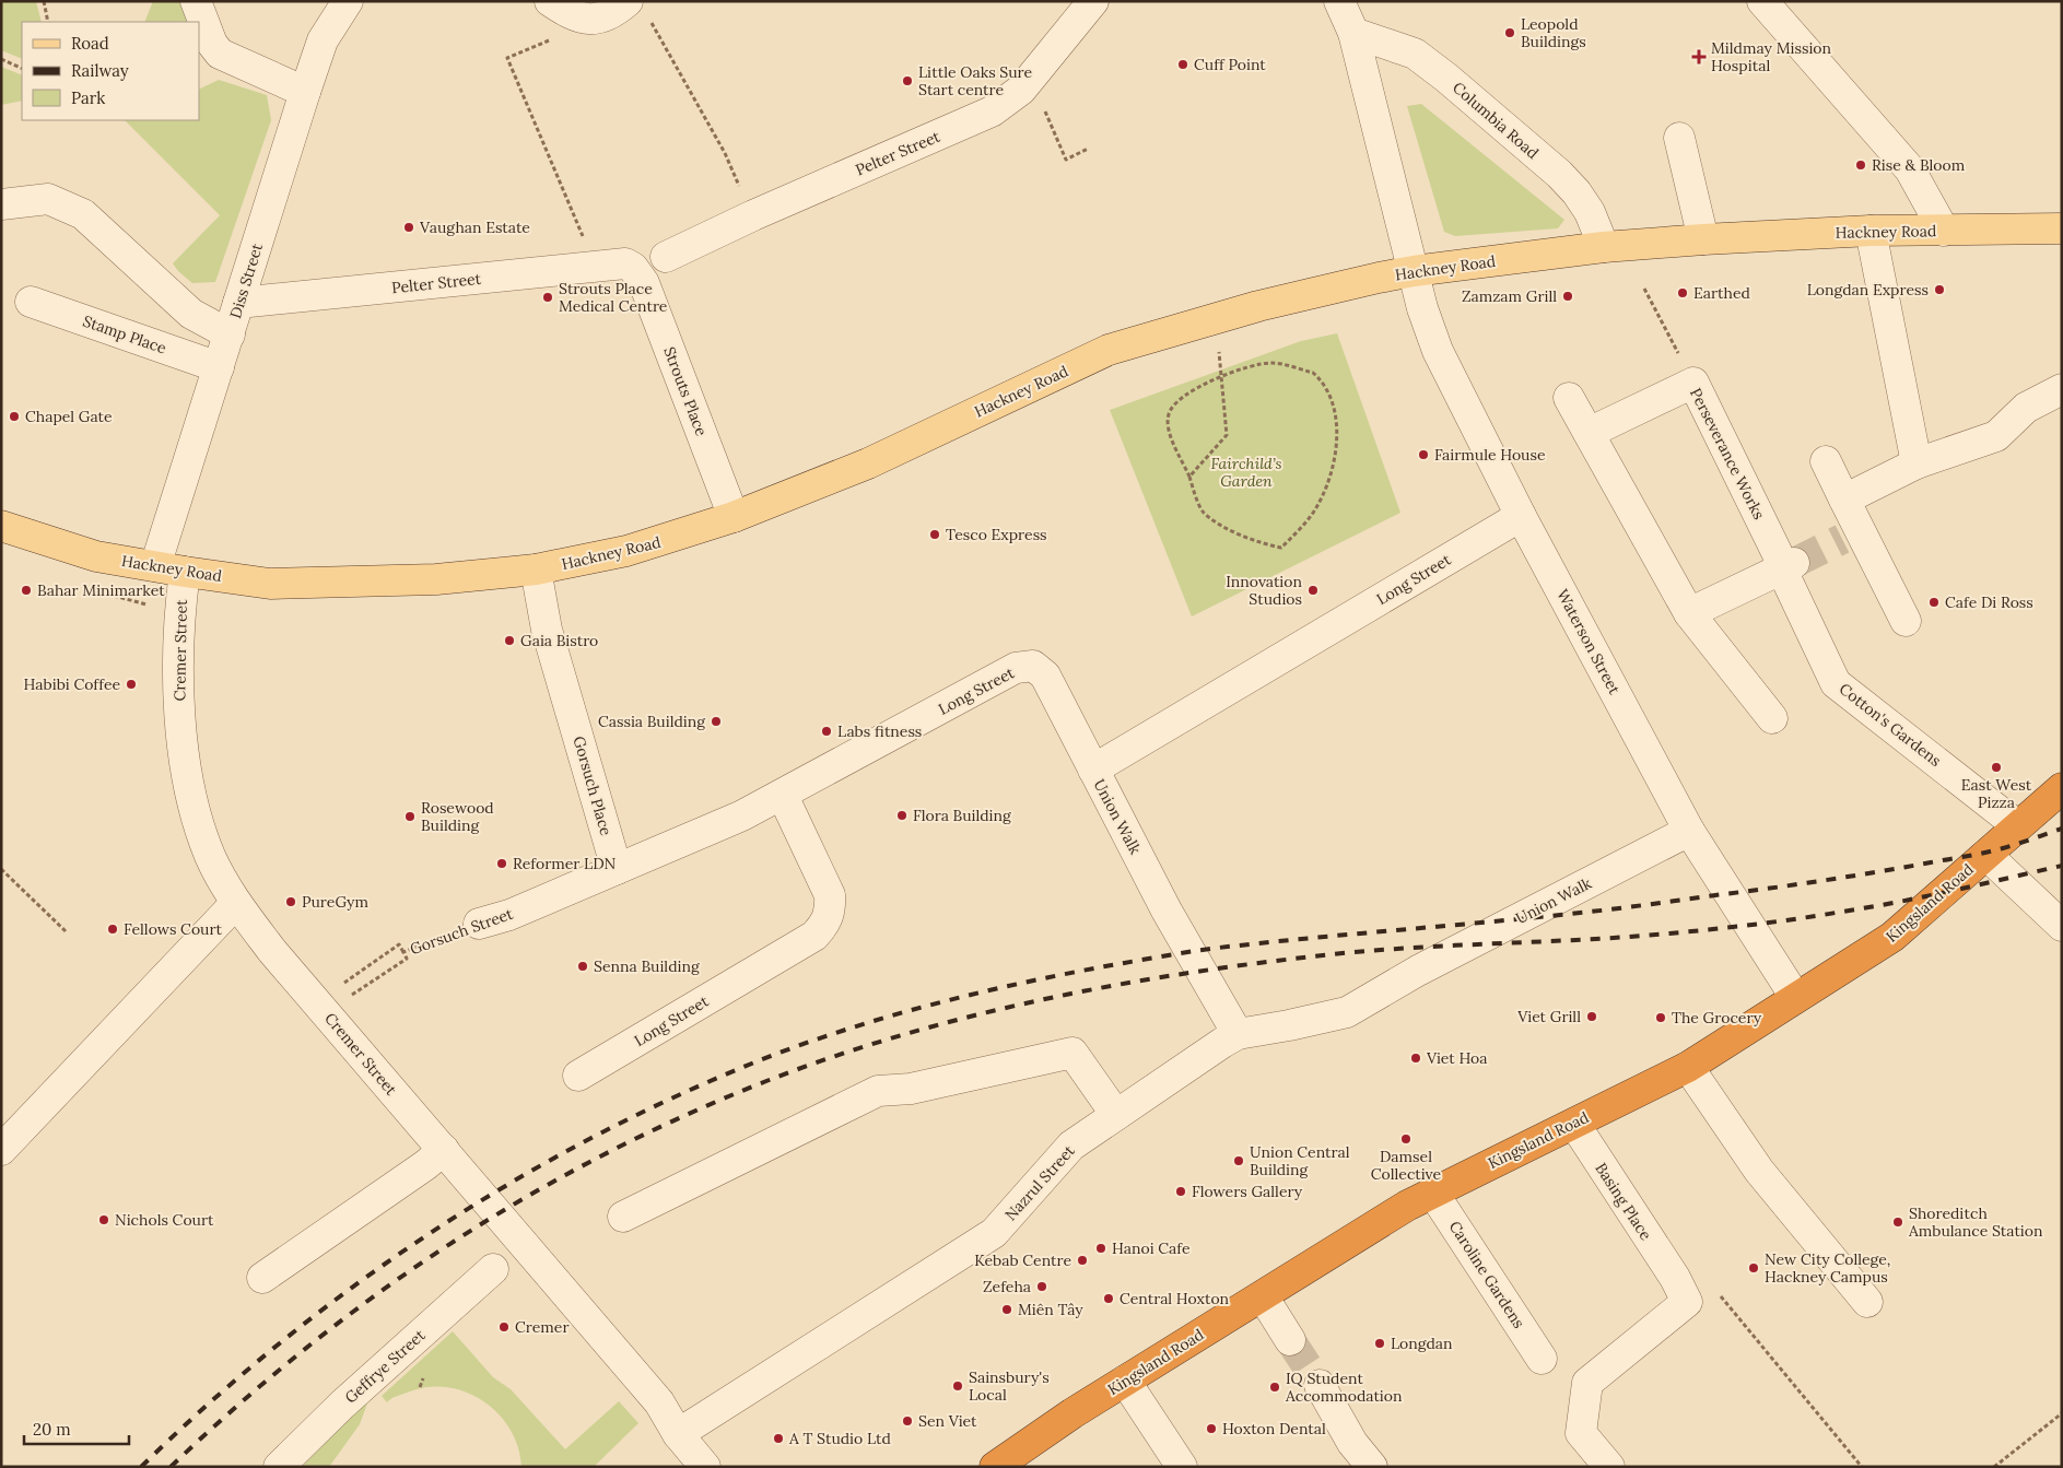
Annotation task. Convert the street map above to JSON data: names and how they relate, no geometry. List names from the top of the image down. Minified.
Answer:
{"streets":{"highway":["Kingsland Road"],"main road":["Hackney Road"],"street":["Columbia Road","Pelter Street","Diss Street","Stamp Place","Strouts Place","Perseverance Works","Long Street","Waterson Street","Cremer Street","Cotton's Gardens","Gorsuch Place","Union Walk","Gorsuch Street","Nazrul Street","Basing Place","Caroline Gardens","Geffrye Street"]},"crossings":[["Columbia Road","Hackney Road"],["Pelter Street","Diss Street"],["Pelter Street","Strouts Place"],["Hackney Road","Diss Street"],["Hackney Road","Strouts Place"],["Hackney Road","Waterson Street"],["Hackney Road","Cremer Street"],["Hackney Road","Gorsuch Place"],["Diss Street","Stamp Place"],["Perseverance Works","Cotton's Gardens"],["Long Street","Waterson Street"],["Long Street","Union Walk"],["Waterson Street","Union Walk"],["Waterson Street","Kingsland Road"],["Cremer Street","Gorsuch Street"],["Cremer Street","Nazrul Street"],["Cotton's Gardens","Kingsland Road"],["Gorsuch Place","Gorsuch Street"],["Union Walk","Nazrul Street"],["Kingsland Road","Basing Place"],["Kingsland Road","Caroline Gardens"]],"parks":["Fairchild’s Garden"],"places":{"other":["Leopold Buildings","Cuff Point","Little Oaks Sure Start centre","Rise & Bloom","Vaughan Estate","Longdan Express","Earthed","Zamzam Grill","Strouts Place Medical Centre","Chapel Gate","Fairmule House","Tesco Express","Bahar Minimarket","Innovation Studios","Cafe Di Ross","Gaia Bistro","Habibi Coffee","Cassia Building","Labs fitness","East West Pizza","Flora Building","Rosewood Building","Reformer LDN","PureGym","Fellows Court","Senna Building","Viet Grill","The Grocery","Viet Hoa","Damsel Collective","Union Central Building","Flowers Gallery","Nichols Court","Shoreditch Ambulance Station","Hanoi Cafe","Kebab Centre","New City College, Hackney Campus","Zefeha","Central Hoxton","Miên Tây","Cremer","Longdan","Sainsbury's Local","IQ Student Accommodation","Sen Viet","Hoxton Dental","A T Studio Ltd"],"health":["Mildmay Mission Hospital"]},"legend":["Road","Railway","Park"],"scale_bar":"20 m"}
